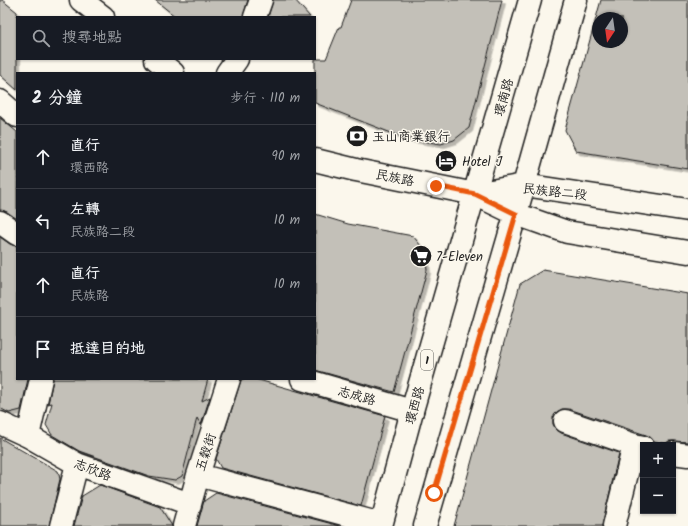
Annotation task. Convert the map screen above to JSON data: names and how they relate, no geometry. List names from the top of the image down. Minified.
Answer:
{"streets":{"main road":["環南路","民族路","民族路二段","1","志成路","環西路","五穀街","志欣路"]},"crossings":[["環南路","民族路"],["環南路","民族路二段"],["環南路","環西路"],["民族路","民族路二段"],["民族路","環西路"],["民族路二段","環西路"],["志成路","環西路"],["環西路","五穀街"],["五穀街","志欣路"]],"places":{"bank":["玉山商業銀行"],"hotel":["Hotel J"],"supermarket":["7-Eleven"]},"north":"bottom","page":{"search":"搜尋地點","heading":["2 分鐘","步行 · 110 m"],"list":[["直行","環西路","90 m"],["左轉","民族路二段","10 m"],["直行","民族路","10 m"],"抵達目的地"],"map_buttons":["+","−"]}}
